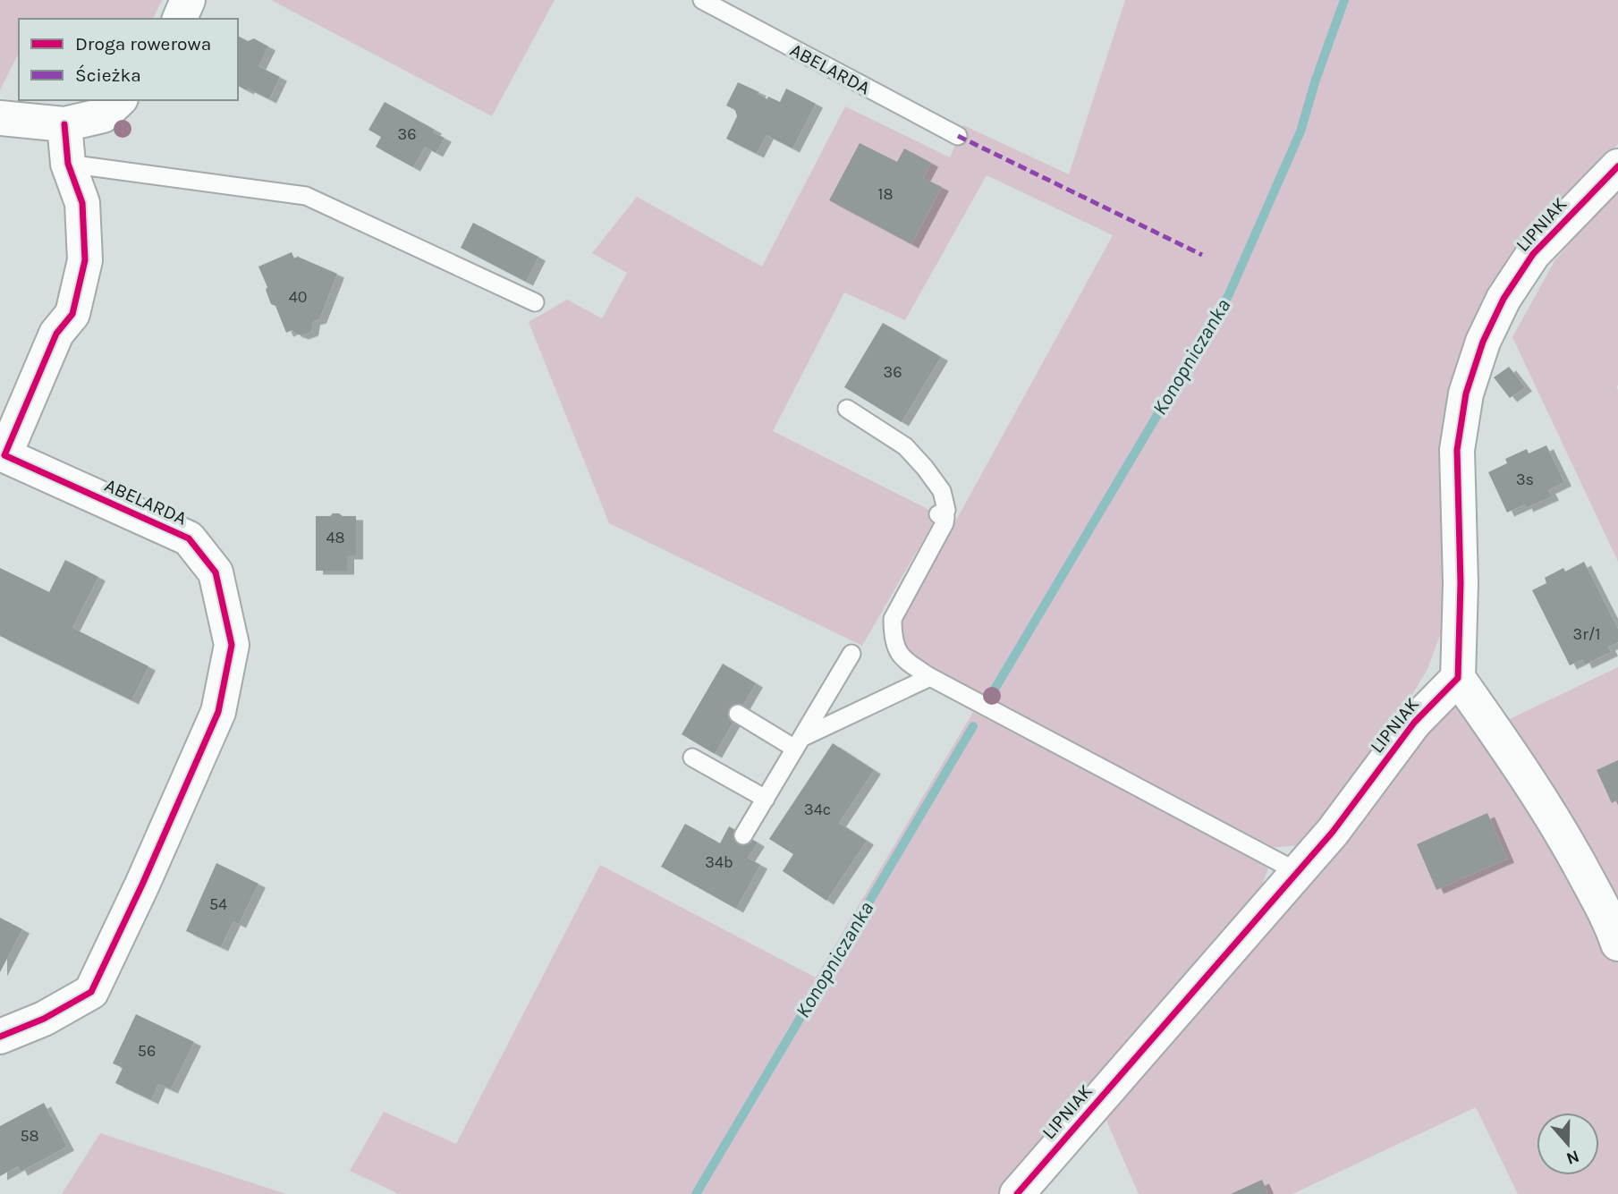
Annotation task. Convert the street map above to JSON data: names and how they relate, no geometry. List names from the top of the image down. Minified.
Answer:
{"streets":{"street":["ABELARDA","LIPNIAK"]},"water":["Konopniczanka"],"house_numbers":["36","18","40","36","3s","48","3r/1","34c","34b","54","56","58"],"legend":["Droga rowerowa","Ścieżka"],"north":"bottom"}
